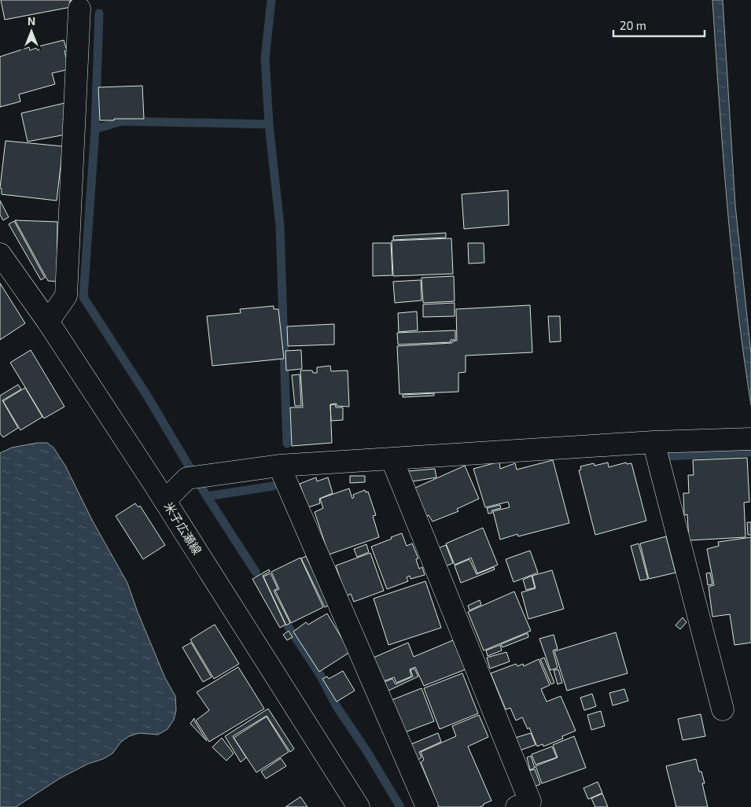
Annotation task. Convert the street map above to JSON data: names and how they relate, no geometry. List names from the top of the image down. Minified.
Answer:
{"streets":{"street":["米子広瀬線"]},"scale_bar":"20 m","north":"top"}
